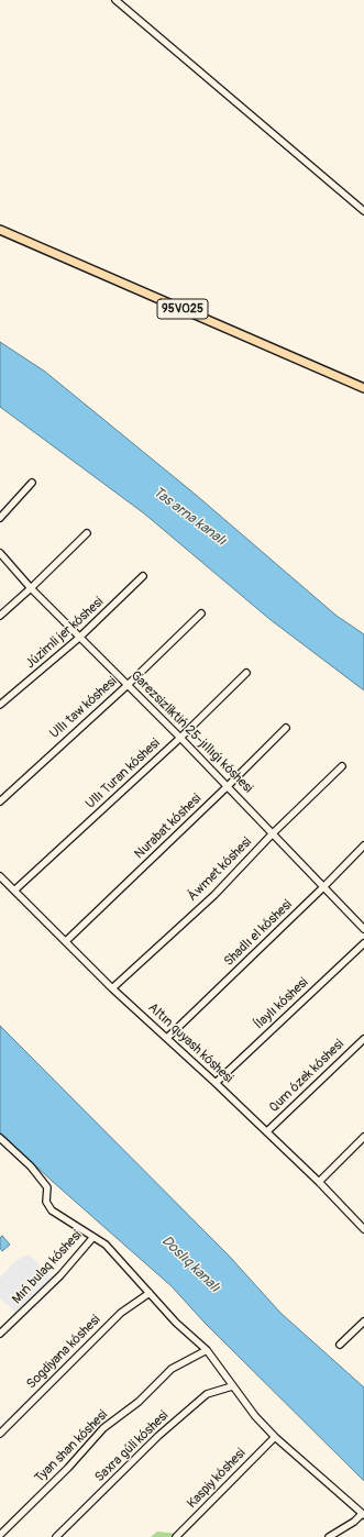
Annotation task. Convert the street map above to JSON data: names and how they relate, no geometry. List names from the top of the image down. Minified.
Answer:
{"streets":{"main road":["95V025"],"street":["Júzimli jer kóshesi","Ullı taw kóshesi","Ǵarezsizliktiń 25-jıllıǵı kóshesi","Ullı Turan kóshesi","Nurabat kóshesi","Áwmet kóshesi","Shadlı el kóshesi","Ílaylı kóshesi","Altın quyash kóshesi","Qum ózek kóshesi","Mıń bulaq kóshesi","Sogdiyana kóshesi","Tyan shan kóshesi","Saxra gúli kóshesi","Kaspiy kóshesi"]},"crossings":[["Júzimli jer kóshesi","Ǵarezsizliktiń 25-jıllıǵı kóshesi"],["Ullı taw kóshesi","Ǵarezsizliktiń 25-jıllıǵı kóshesi"],["Ǵarezsizliktiń 25-jıllıǵı kóshesi","Ullı Turan kóshesi"],["Ǵarezsizliktiń 25-jıllıǵı kóshesi","Nurabat kóshesi"],["Ǵarezsizliktiń 25-jıllıǵı kóshesi","Áwmet kóshesi"],["Ǵarezsizliktiń 25-jıllıǵı kóshesi","Shadlı el kóshesi"],["Ullı Turan kóshesi","Altın quyash kóshesi"],["Nurabat kóshesi","Altın quyash kóshesi"],["Áwmet kóshesi","Altın quyash kóshesi"],["Shadlı el kóshesi","Altın quyash kóshesi"],["Ílaylı kóshesi","Altın quyash kóshesi"],["Altın quyash kóshesi","Qum ózek kóshesi"]],"water":["Tas arna kanalı","Doslıq kanalı"]}
